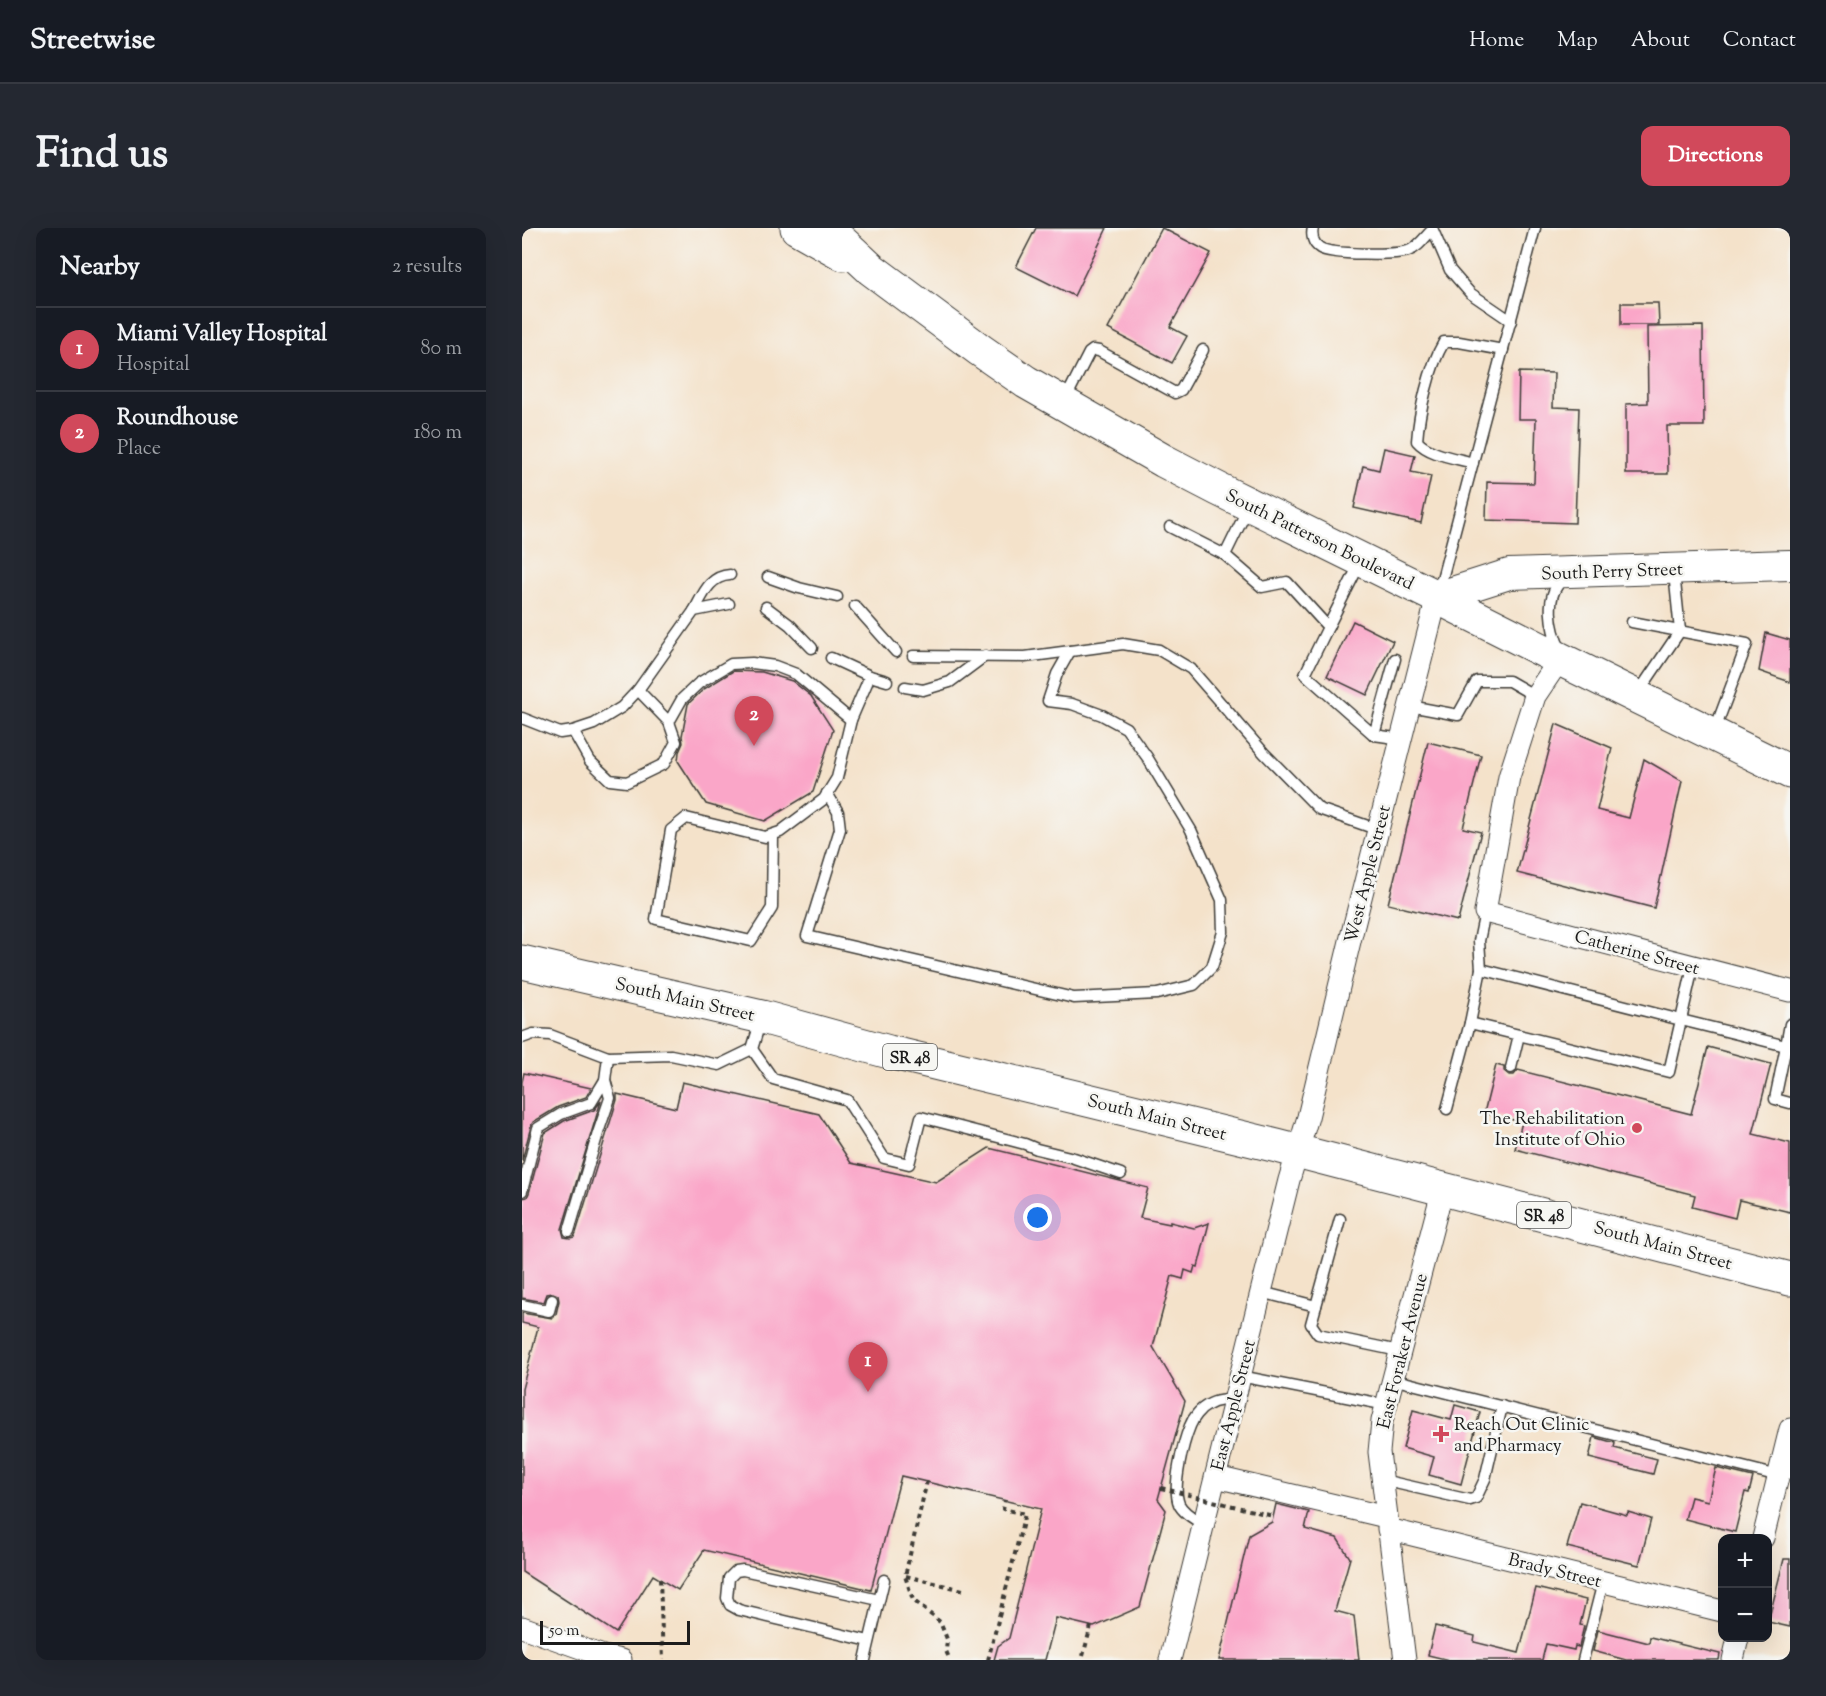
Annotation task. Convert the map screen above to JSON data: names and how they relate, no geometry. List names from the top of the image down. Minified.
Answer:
{"streets":{"main road":["South Patterson Boulevard","South Main Street","SR 48"],"street":["South Perry Street","West Apple Street","Catherine Street","East Foraker Avenue","East Apple Street","Brady Street"]},"crossings":[["South Patterson Boulevard","South Perry Street"],["South Patterson Boulevard","West Apple Street"],["South Perry Street","West Apple Street"],["West Apple Street","South Main Street"],["West Apple Street","East Apple Street"],["South Main Street","East Foraker Avenue"],["South Main Street","East Apple Street"],["East Foraker Avenue","Brady Street"],["East Apple Street","Brady Street"]],"places":{"other":["The Rehabilitation Institute of Ohio"],"health":["Reach Out Clinic and Pharmacy"]},"scale_bar":"50 m","page":{"header":"Streetwise","nav":["Home","Map","About","Contact"],"title":"Find us","buttons":"Directions","heading":["Nearby","2 results"],"list":[{"mark":"1","name":"Miami Valley Hospital","note":"Hospital","value":"80 m"},{"mark":"2","name":"Roundhouse","note":"Place","value":"180 m"}],"pins":["2","1"],"map_buttons":["+","−"],"scale":"50 m"}}
